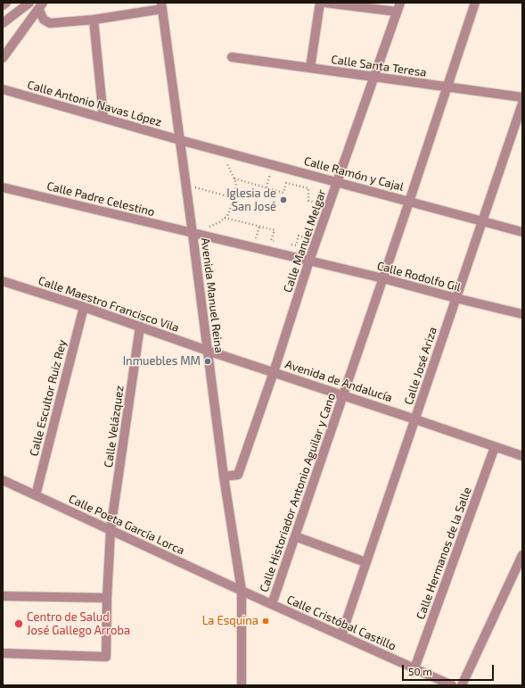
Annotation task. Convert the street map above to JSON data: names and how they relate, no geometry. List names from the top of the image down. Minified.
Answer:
{"streets":{"street":["Calle Santa Teresa","Calle Antonio Navas López","Calle Ramón y Cajal","Calle Padre Celestino","Calle Manuel Melgar","Calle Rodolfo Gil","Avenida Manuel Reina","Calle Maestro Francisco Vila","Calle José Ariza","Avenida de Andalucía","Calle Escultor Ruiz Rey","Calle Velázquez","Calle Historiador Antonio Aguilar y Cano","Calle Poeta García Lorca","Calle Hermanos de la Salle","Calle Cristóbal Castillo"]},"crossings":[["Calle Santa Teresa","Calle Manuel Melgar"],["Calle Santa Teresa","Calle Historiador Antonio Aguilar y Cano"],["Calle Antonio Navas López","Calle Ramón y Cajal"],["Calle Antonio Navas López","Avenida Manuel Reina"],["Calle Ramón y Cajal","Calle Manuel Melgar"],["Calle Ramón y Cajal","Avenida Manuel Reina"],["Calle Ramón y Cajal","Calle José Ariza"],["Calle Ramón y Cajal","Calle Historiador Antonio Aguilar y Cano"],["Calle Padre Celestino","Calle Manuel Melgar"],["Calle Padre Celestino","Calle Rodolfo Gil"],["Calle Padre Celestino","Avenida Manuel Reina"],["Calle Manuel Melgar","Calle Rodolfo Gil"],["Calle Manuel Melgar","Avenida Manuel Reina"],["Calle Manuel Melgar","Avenida de Andalucía"],["Calle Rodolfo Gil","Calle José Ariza"],["Calle Rodolfo Gil","Calle Historiador Antonio Aguilar y Cano"],["Avenida Manuel Reina","Calle Maestro Francisco Vila"],["Avenida Manuel Reina","Avenida de Andalucía"],["Avenida Manuel Reina","Calle Poeta García Lorca"],["Avenida Manuel Reina","Calle Cristóbal Castillo"],["Calle Maestro Francisco Vila","Avenida de Andalucía"],["Calle Maestro Francisco Vila","Calle Escultor Ruiz Rey"],["Calle Maestro Francisco Vila","Calle Velázquez"],["Calle José Ariza","Avenida de Andalucía"],["Calle José Ariza","Calle Cristóbal Castillo"],["Avenida de Andalucía","Calle Historiador Antonio Aguilar y Cano"],["Avenida de Andalucía","Calle Hermanos de la Salle"],["Calle Escultor Ruiz Rey","Calle Poeta García Lorca"],["Calle Velázquez","Calle Poeta García Lorca"],["Calle Historiador Antonio Aguilar y Cano","Calle Cristóbal Castillo"],["Calle Poeta García Lorca","Calle Cristóbal Castillo"],["Calle Hermanos de la Salle","Calle Cristóbal Castillo"]],"places":["Iglesia de San José","Inmuebles MM","La Esquina","Centro de Salud José Gallego Arroba"],"scale_bar":"50 m"}
